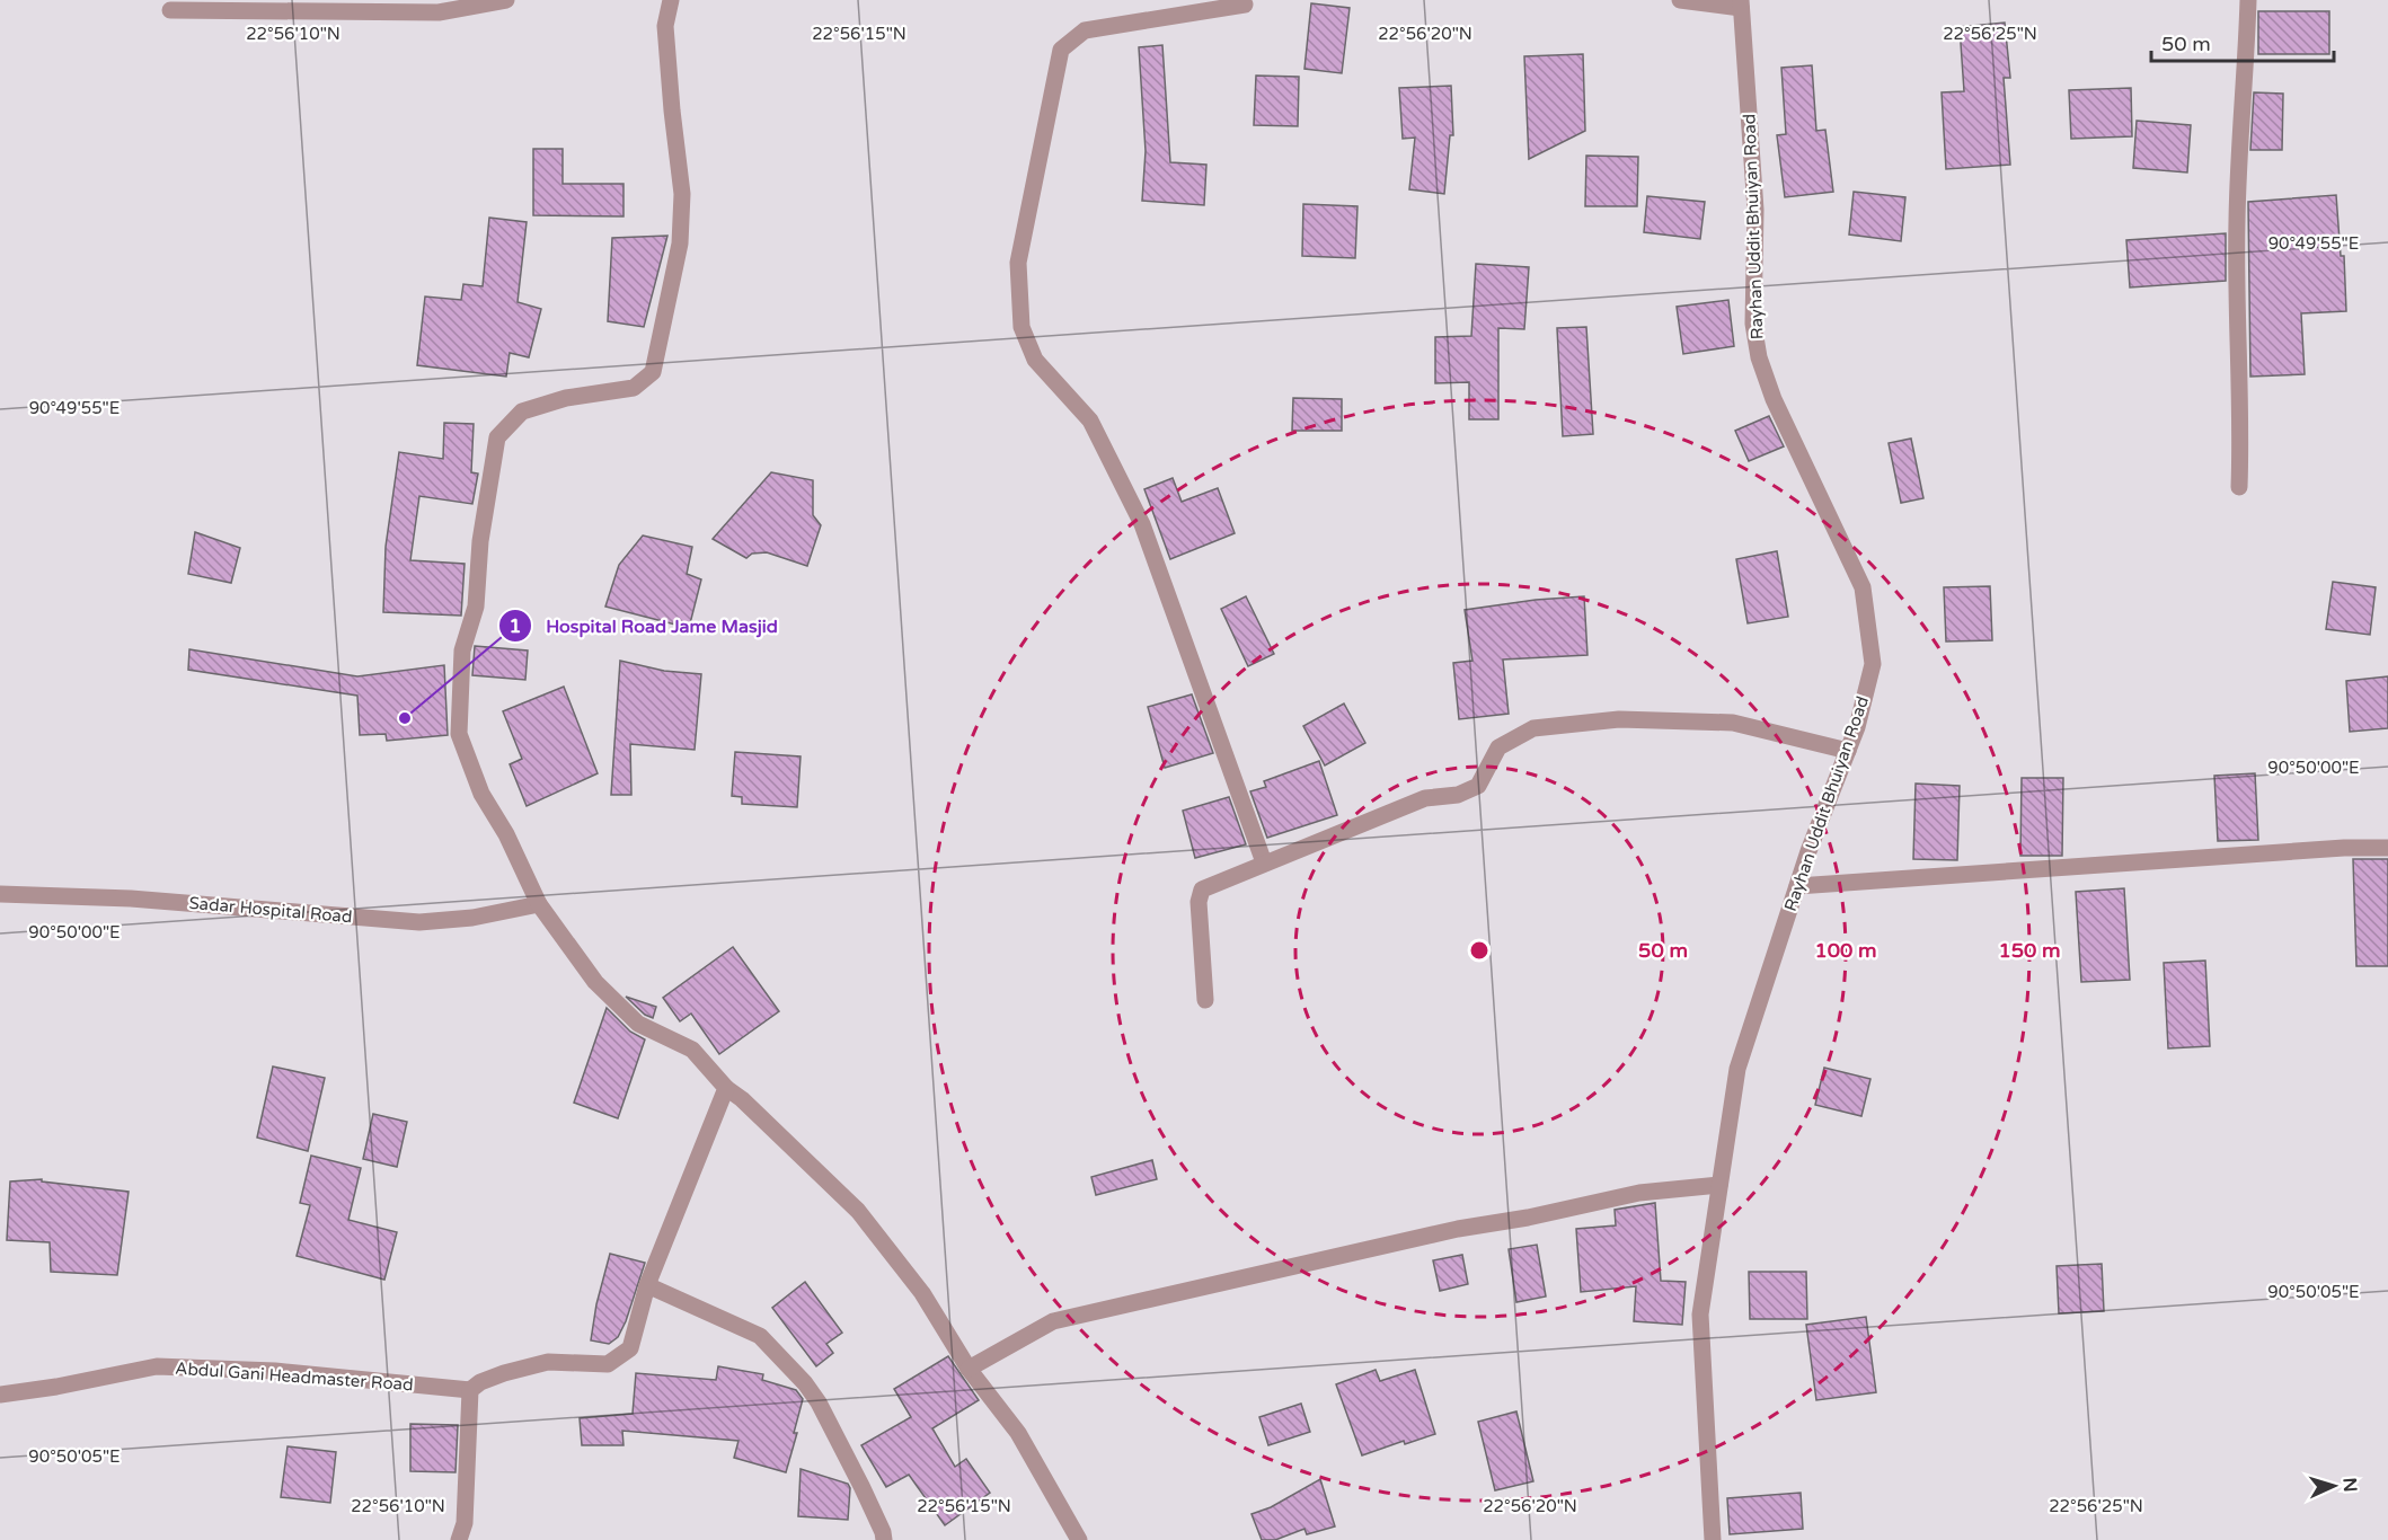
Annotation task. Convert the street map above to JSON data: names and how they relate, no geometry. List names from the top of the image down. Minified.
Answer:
{"streets":{"street":["Rayhan Uddit Bhuiyan Road","Sadar Hospital Road","Abdul Gani Headmaster Road"]},"places":["Hospital Road Jame Masjid"],"scale_bar":"50 m","north":"right","coordinates":["22°56'10\"N","22°56'15\"N","22°56'20\"N","22°56'25\"N","90°49'55\"E","90°50'00\"E","90°50'05\"E"],"rings":["50 m","100 m","150 m"]}
